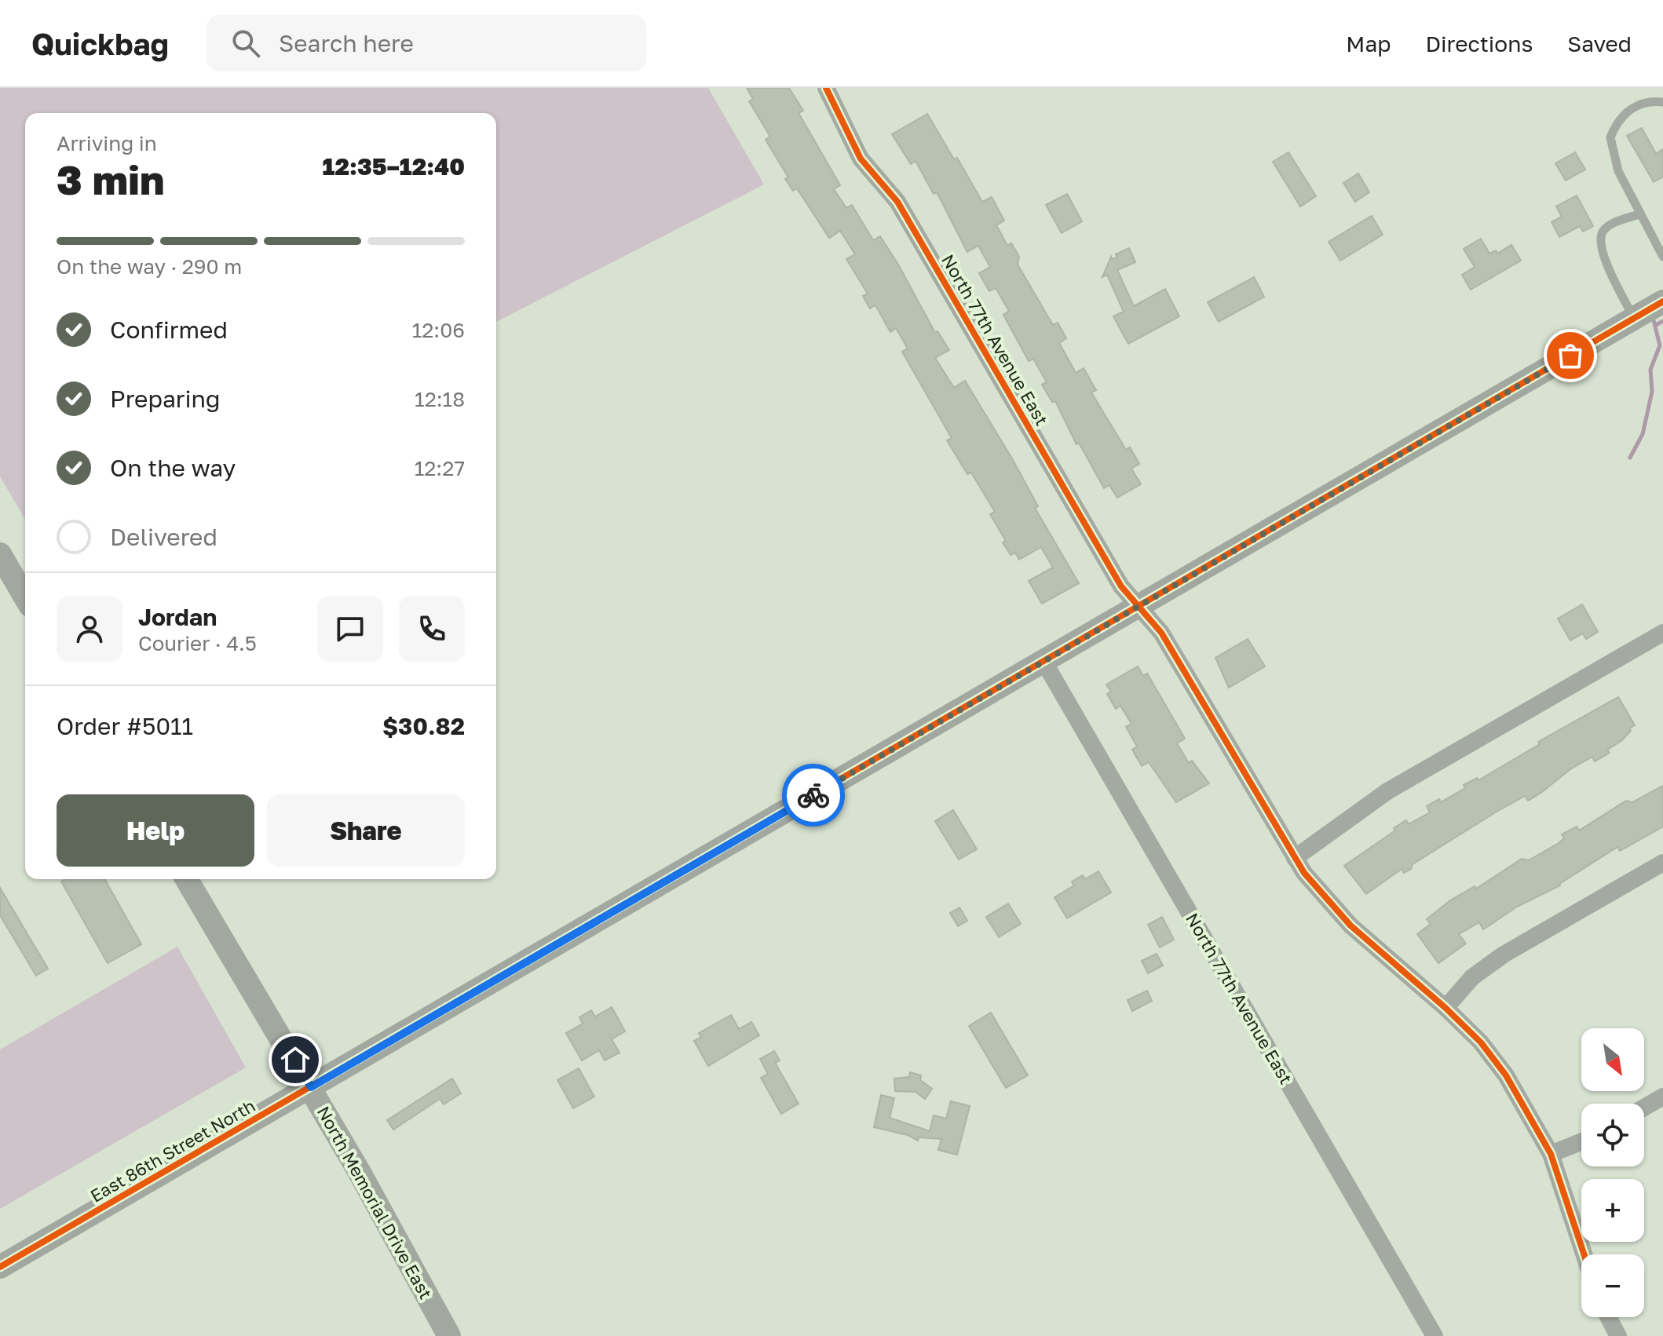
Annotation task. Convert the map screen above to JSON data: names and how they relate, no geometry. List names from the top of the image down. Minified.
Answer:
{"streets":{"street":["North 77th Avenue East","East 86th Street North","North Memorial Drive East"]},"crossings":[["North 77th Avenue East","East 86th Street North"],["East 86th Street North","North Memorial Drive East"]],"north":"bottom right","page":{"header":"Quickbag","search":"Search here","nav":["Map","Directions","Saved"],"heading":["3 min","Arriving in","12:35–12:40"],"panel":["Jordan","Courier · 4.5","Order #5011","$30.82"],"bar":"On the way · 290 m","list":[["Confirmed","12:06"],["Preparing","12:18"],["On the way","12:27"],"Delivered"],"buttons":["Help","Share"],"map_buttons":["+","−"]}}
